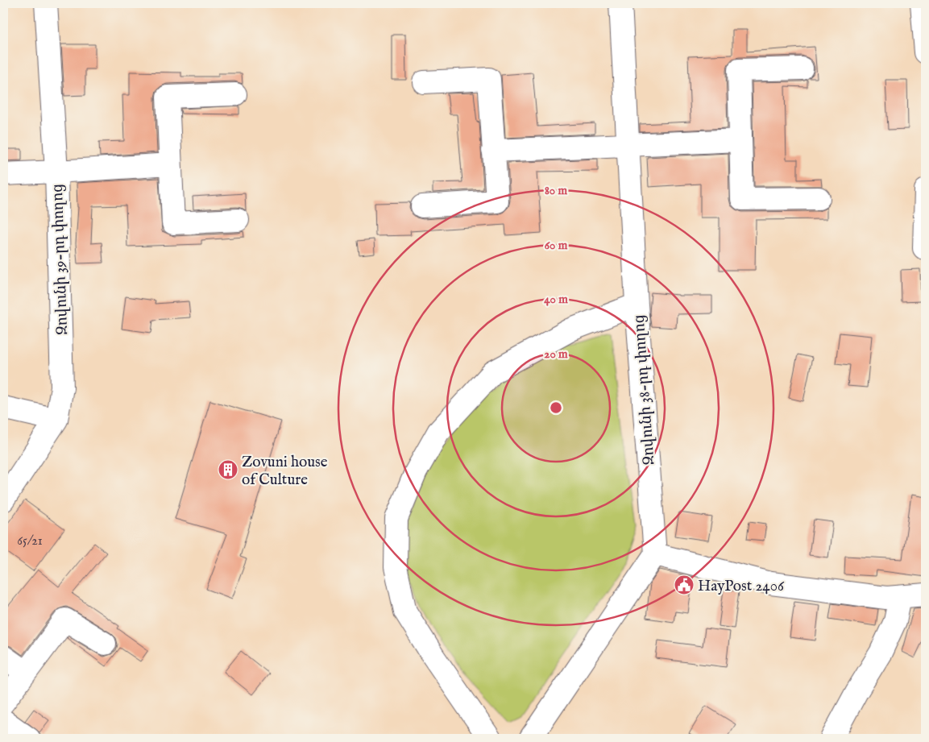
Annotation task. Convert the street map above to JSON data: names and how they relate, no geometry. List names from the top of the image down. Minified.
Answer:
{"streets":{"street":["Զովունի 39-րդ փողոց","Զովունի 38-րդ փողոց"]},"places":{"building":["Zovuni house of Culture"],"public building":["HayPost 2406"]},"house_numbers":["65/21"],"rings":["80 m","60 m","40 m","20 m"]}
